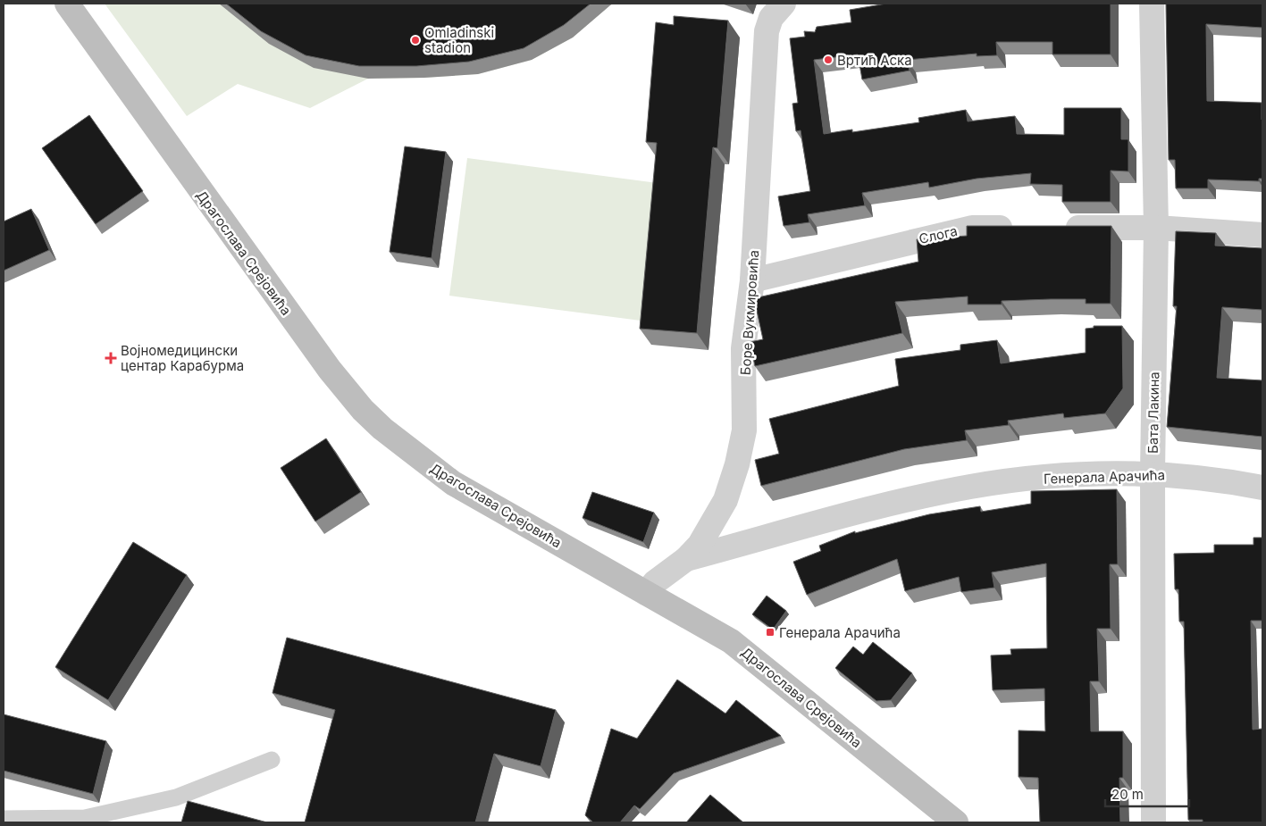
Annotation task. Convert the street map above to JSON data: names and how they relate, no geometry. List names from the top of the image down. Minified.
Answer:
{"streets":{"main road":["Драгослава Срејовића"],"street":["Слога","Боре Вукмировића","Бата Лакина","Генерала Арачића"]},"crossings":[["Слога","Боре Вукмировића"],["Драгослава Срејовића","Боре Вукмировића"],["Боре Вукмировића","Генерала Арачића"],["Бата Лакина","Генерала Арачића"]],"places":{"other":["Omladinski stadion","Вртић Аска"],"health":["Војномедицински центар Карабурма"],"transit":["Генерала Арачића"]},"scale_bar":"20 m"}
